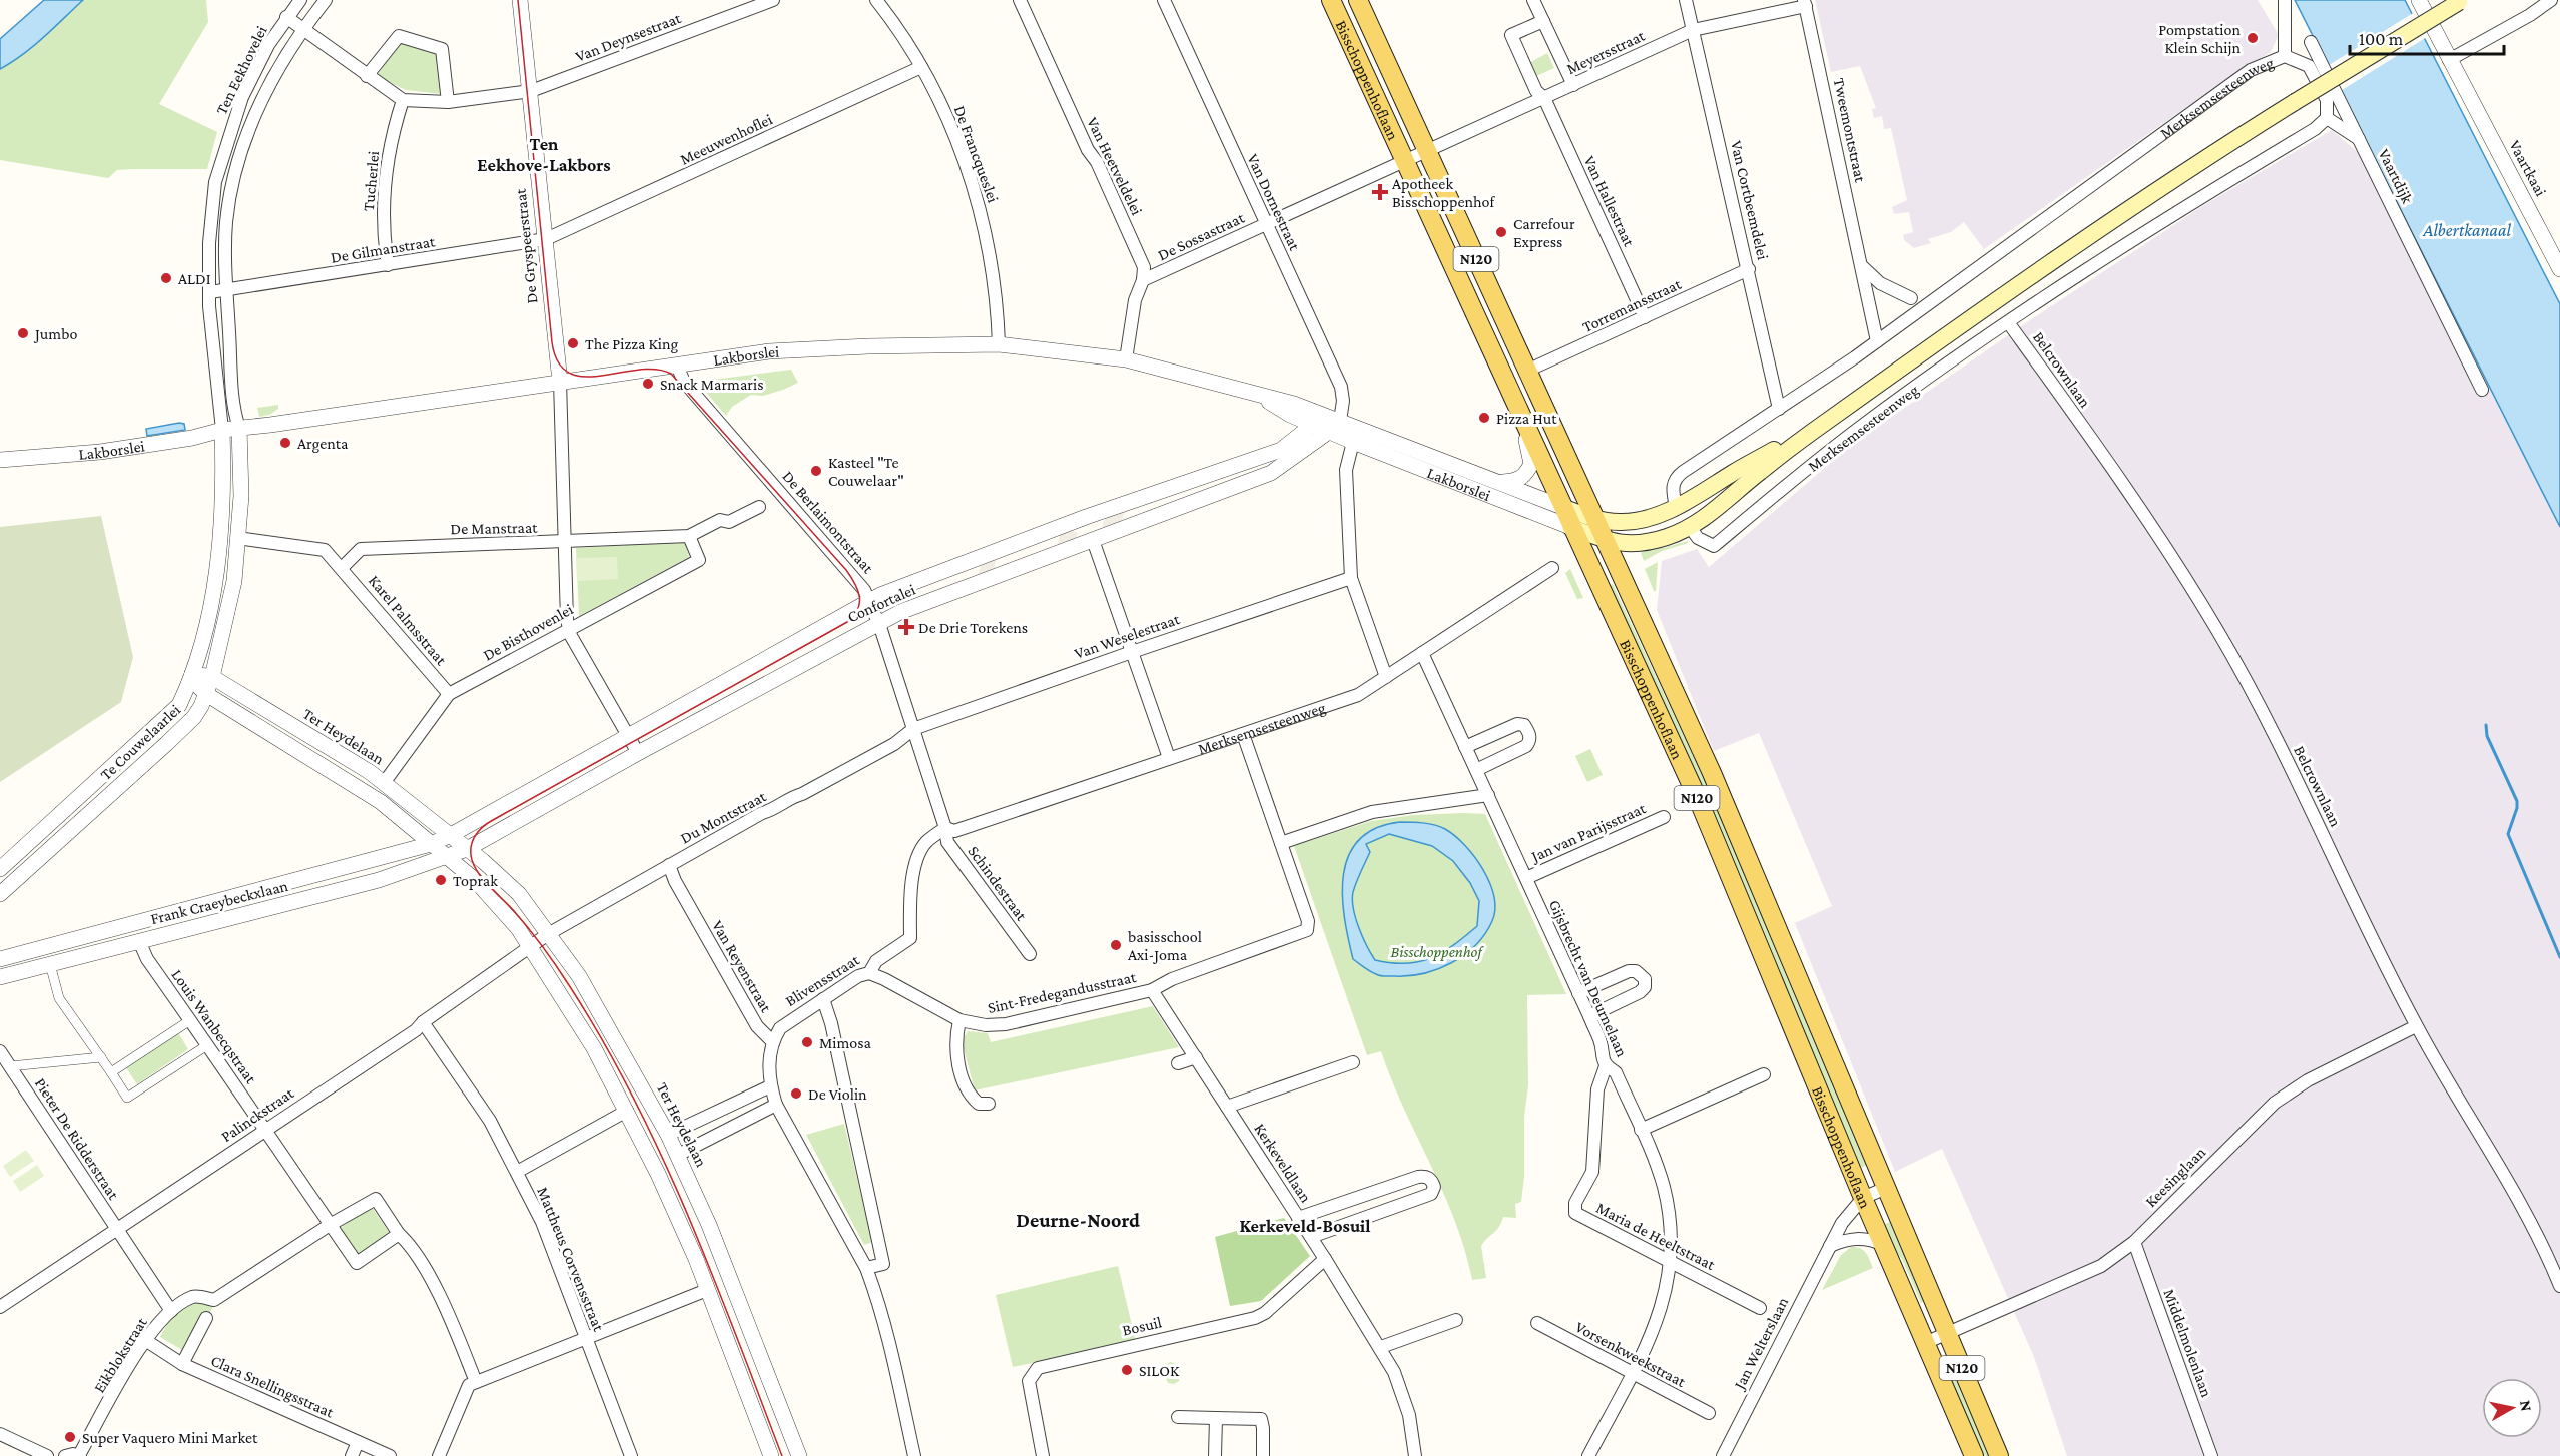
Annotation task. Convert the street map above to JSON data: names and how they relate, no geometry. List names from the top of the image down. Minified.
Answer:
{"streets":{"main road":["Bisschoppenhoflaan","Merksemsesteenweg","N120","Lakborslei"],"street":["Van Deynsestraat","Meyersstraat","Ten Eekhovelei","Tweemontstraat","Meeuwenhoflei","De Francqueslei","Van Heetveldelei","Vaartkaai","Vaartdijk","Tucherlei","Van Cortbeemdelei","Van Hallestraat","Van Dornestraat","De Sossastraat","De Gryspeerstraat","De Gilmanstraat","Torremansstraat","Belcrownlaan","De Berlaimontstraat","De Manstraat","Confortalei","Karel Palmsstraat","De Bisthovenlei","Van Weselestraat","Ter Heydelaan","Te Couwelaarlei","Du Montstraat","Jan van Parijsstraat","Schindestraat","Frank Craeybeckxlaan","Van Reyenstraat","Gijsbrecht van Deurnelaan","Blivensstraat","Sint-Fredegandusstraat","Louis Wanbecqstraat","Palinckstraat","Pieter De Ridderstraat","Kerkeveldlaan","Keesinglaan","Maria de Heeltstraat","Mattheus Corvensstraat","Bosuil","Jan Welterslaan","Middelmolenlaan","Vorsenkweekstraat","Eikblokstraat","Clara Snellingsstraat"]},"crossings":[["Van Deynsestraat","Tucherlei"],["Van Deynsestraat","De Gryspeerstraat"],["Meyersstraat","Bisschoppenhoflaan"],["Meyersstraat","Tweemontstraat"],["Meyersstraat","Van Cortbeemdelei"],["Meyersstraat","Van Hallestraat"],["Ten Eekhovelei","De Gilmanstraat"],["Ten Eekhovelei","Lakborslei"],["Ten Eekhovelei","Te Couwelaarlei"],["Bisschoppenhoflaan","Merksemsesteenweg"],["Bisschoppenhoflaan","De Sossastraat"],["Bisschoppenhoflaan","Torremansstraat"],["Bisschoppenhoflaan","Lakborslei"],["Bisschoppenhoflaan","Keesinglaan"],["Bisschoppenhoflaan","Jan Welterslaan"],["Merksemsesteenweg","Tweemontstraat"],["Merksemsesteenweg","Van Cortbeemdelei"],["Merksemsesteenweg","Lakborslei"],["Merksemsesteenweg","Belcrownlaan"],["Merksemsesteenweg","De Berlaimontstraat"],["Merksemsesteenweg","Schindestraat"],["Merksemsesteenweg","Gijsbrecht van Deurnelaan"],["Merksemsesteenweg","Blivensstraat"],["Merksemsesteenweg","Sint-Fredegandusstraat"],["Meeuwenhoflei","De Francqueslei"],["Meeuwenhoflei","De Gryspeerstraat"],["Meeuwenhoflei","De Gilmanstraat"],["De Francqueslei","Lakborslei"],["Van Heetveldelei","De Sossastraat"],["Van Heetveldelei","Lakborslei"],["Tucherlei","De Gilmanstraat"],["Van Cortbeemdelei","Torremansstraat"],["Van Hallestraat","Torremansstraat"],["Van Dornestraat","De Sossastraat"],["Van Dornestraat","Lakborslei"],["Van Dornestraat","Confortalei"],["De Gryspeerstraat","De Gilmanstraat"],["De Gryspeerstraat","Lakborslei"],["Lakborslei","De Berlaimontstraat"],["Lakborslei","Confortalei"],["Lakborslei","Te Couwelaarlei"],["Belcrownlaan","Keesinglaan"],["De Berlaimontstraat","Confortalei"],["De Berlaimontstraat","Van Weselestraat"],["De Berlaimontstraat","Du Montstraat"],["De Berlaimontstraat","Schindestraat"],["De Berlaimontstraat","Blivensstraat"],["De Manstraat","Karel Palmsstraat"],["De Manstraat","De Bisthovenlei"],["Confortalei","Ter Heydelaan"],["Karel Palmsstraat","De Bisthovenlei"],["De Bisthovenlei","Ter Heydelaan"],["Van Weselestraat","Du Montstraat"],["Ter Heydelaan","Te Couwelaarlei"],["Ter Heydelaan","Du Montstraat"],["Du Montstraat","Van Reyenstraat"],["Du Montstraat","Palinckstraat"],["Jan van Parijsstraat","Gijsbrecht van Deurnelaan"],["Schindestraat","Blivensstraat"],["Frank Craeybeckxlaan","Louis Wanbecqstraat"],["Van Reyenstraat","Blivensstraat"],["Gijsbrecht van Deurnelaan","Maria de Heeltstraat"],["Gijsbrecht van Deurnelaan","Vorsenkweekstraat"],["Blivensstraat","Sint-Fredegandusstraat"],["Sint-Fredegandusstraat","Kerkeveldlaan"],["Louis Wanbecqstraat","Palinckstraat"],["Louis Wanbecqstraat","Eikblokstraat"],["Palinckstraat","Pieter De Ridderstraat"],["Palinckstraat","Mattheus Corvensstraat"],["Kerkeveldlaan","Bosuil"],["Keesinglaan","Middelmolenlaan"],["Eikblokstraat","Clara Snellingsstraat"]],"districts":["Ten Eekhove-Lakbors","Deurne-Noord","Kerkeveld-Bosuil"],"water":["Albertkanaal"],"parks":["Bisschoppenhof"],"places":{"other":["Pompstation Klein Schijn","Carrefour Express","ALDI","Jumbo","The Pizza King","Snack Marmaris","Pizza Hut","Argenta","Kasteel \"Te Couwelaar\"","Toprak","basisschool Axi-Joma","Mimosa","De Violin","SILOK","Super Vaquero Mini Market"],"health":["Apotheek Bisschoppenhof","De Drie Torekens"]},"scale_bar":"100 m","north":"right"}
